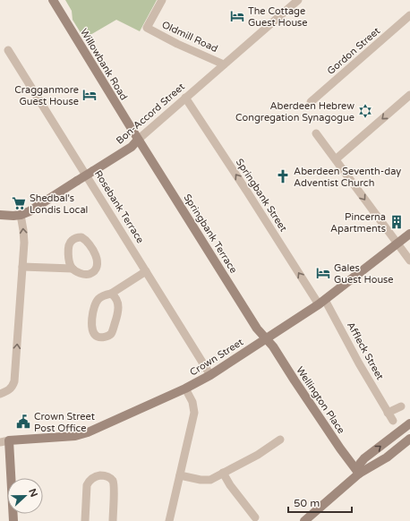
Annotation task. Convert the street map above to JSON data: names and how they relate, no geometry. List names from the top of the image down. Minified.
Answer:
{"streets":{"street":["Oldmill Road","Gordon Street","Willowbank Road","Bon-Accord Street","Springbank Street","Rosebank Terrace","Springbank Terrace","Affleck Street","Crown Street","Wellington Place"]},"crossings":[["Oldmill Road","Bon-Accord Street"],["Willowbank Road","Bon-Accord Street"],["Willowbank Road","Springbank Terrace"],["Bon-Accord Street","Springbank Street"],["Bon-Accord Street","Springbank Terrace"],["Springbank Street","Affleck Street"],["Springbank Street","Crown Street"],["Rosebank Terrace","Crown Street"],["Springbank Terrace","Crown Street"],["Springbank Terrace","Wellington Place"],["Affleck Street","Crown Street"],["Crown Street","Wellington Place"]],"one_way":["Springbank Street"],"places":{"hotel":["The Cottage Guest House","Cragganmore Guest House","Gales Guest House"],"synagogue":["Aberdeen Hebrew Congregation Synagogue"],"church":["Aberdeen Seventh-day Adventist Church"],"supermarket":["Shedbal's Londis Local"],"building":["Pincerna Apartments"],"public building":["Crown Street Post Office"]},"scale_bar":"50 m","north":"right"}
